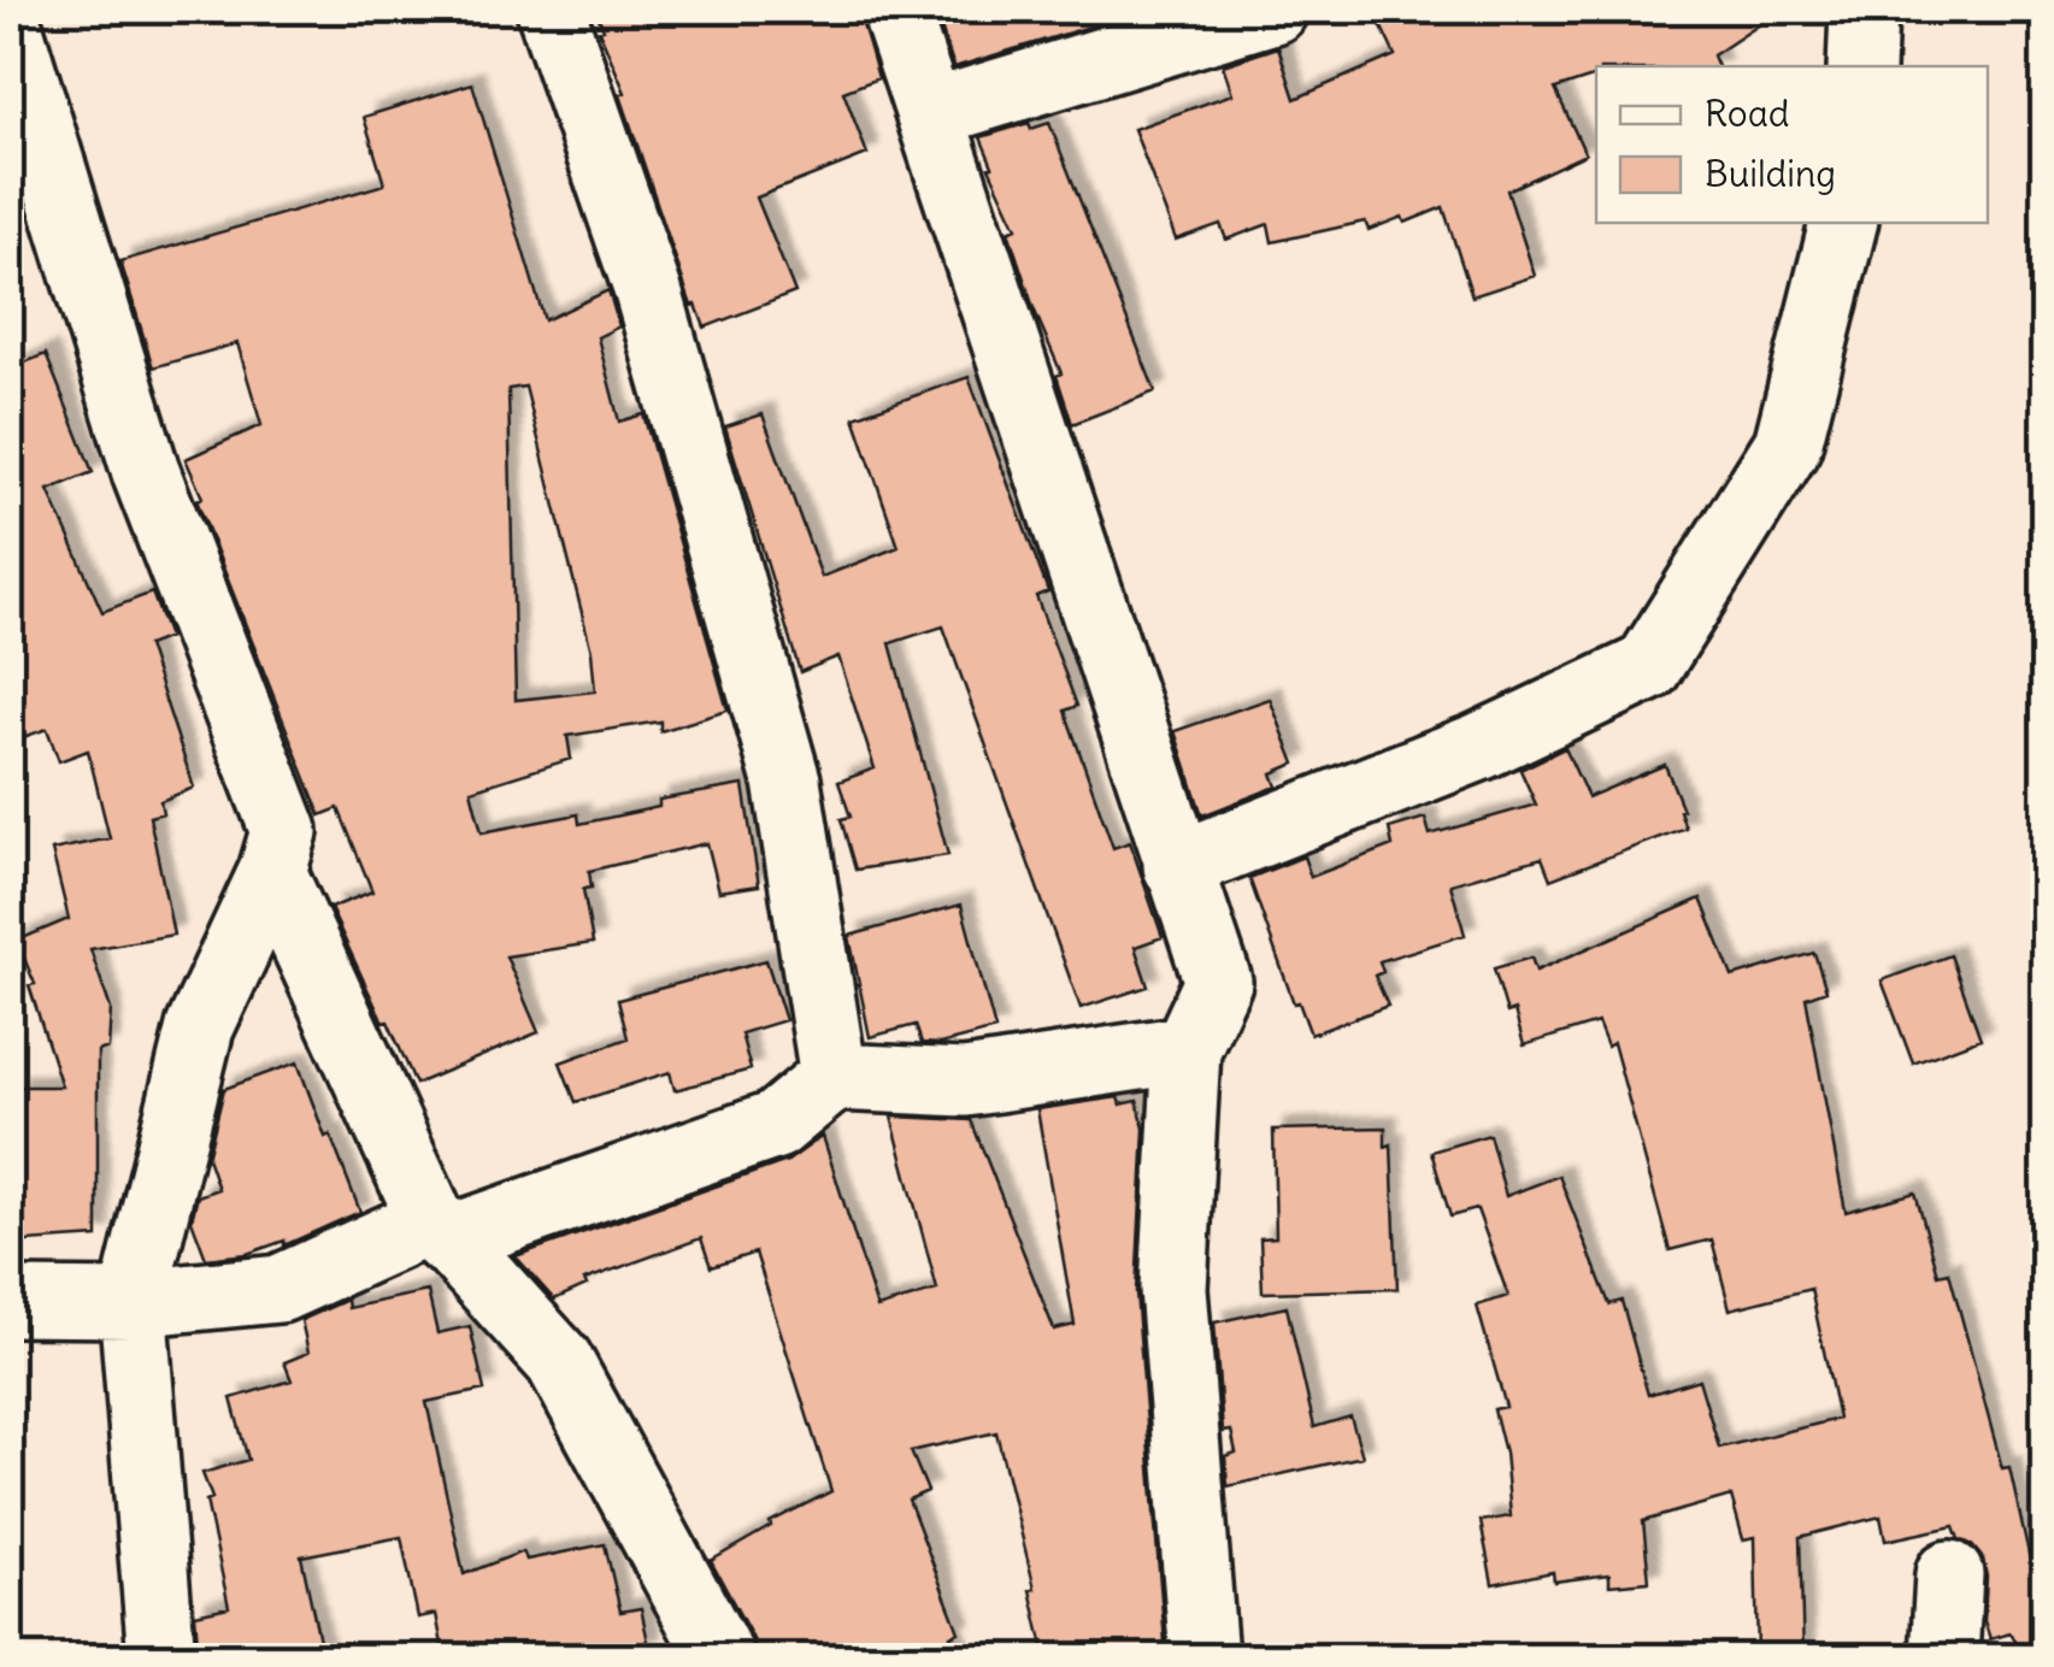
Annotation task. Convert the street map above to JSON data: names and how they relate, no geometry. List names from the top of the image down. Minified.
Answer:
{"legend":["Road","Building"]}
